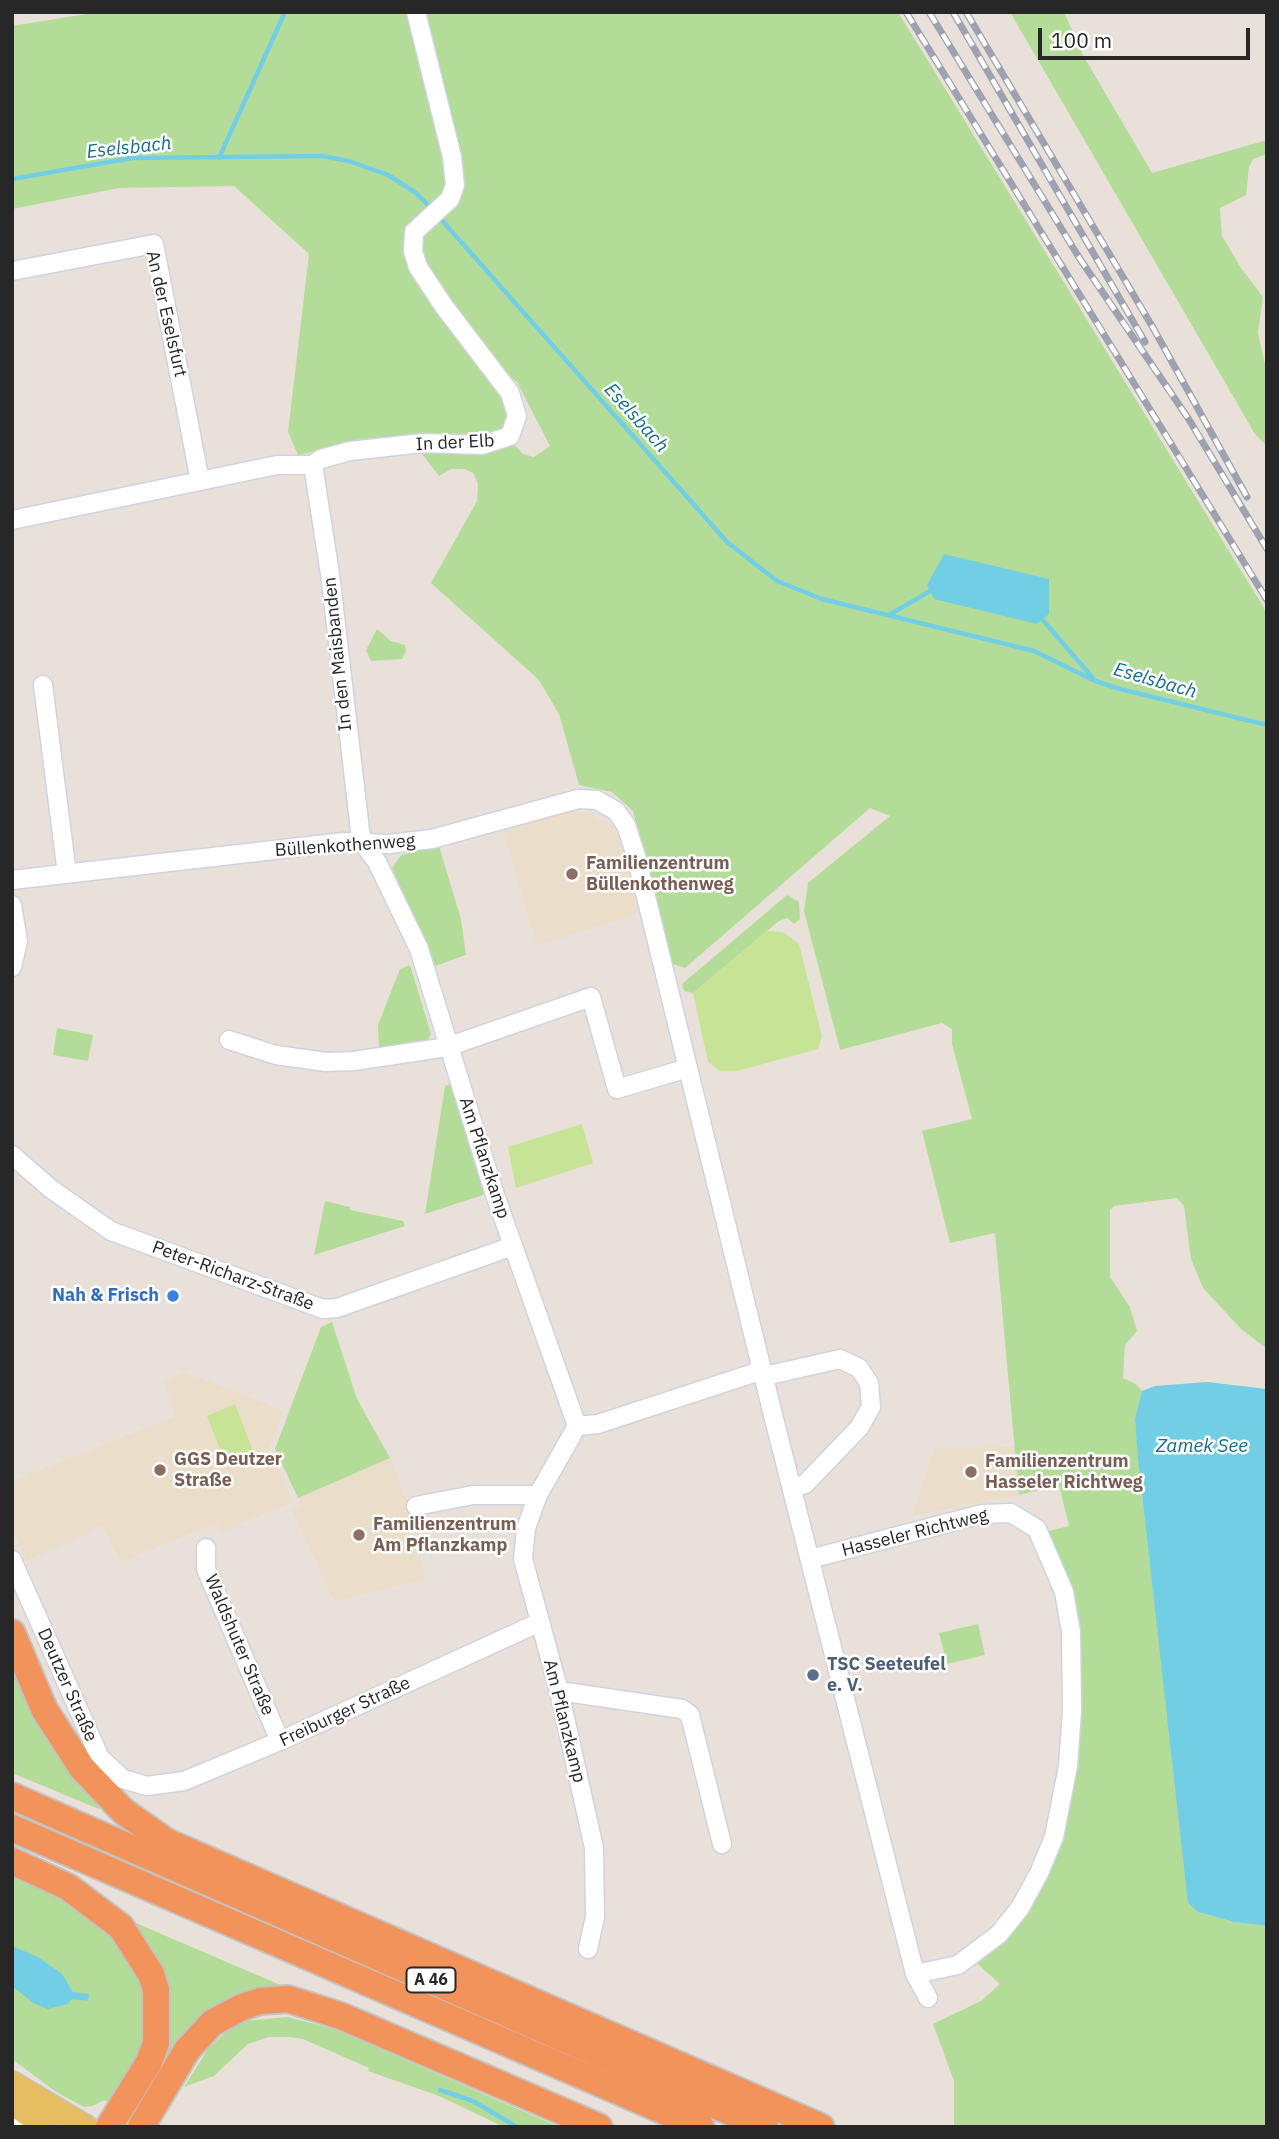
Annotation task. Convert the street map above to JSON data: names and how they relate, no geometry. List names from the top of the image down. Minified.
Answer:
{"streets":{"highway":["A 46"],"street":["An der Eselsfurt","In der Elb","In den Maisbanden","Büllenkothenweg","Am Pflanzkamp","Peter-Richarz-Straße","Hasseler Richtweg","Waldshuter Straße","Deutzer Straße","Freiburger Straße"]},"crossings":[["An der Eselsfurt","In der Elb"],["In der Elb","In den Maisbanden"],["In den Maisbanden","Büllenkothenweg"],["In den Maisbanden","Am Pflanzkamp"],["Büllenkothenweg","Am Pflanzkamp"],["Am Pflanzkamp","Peter-Richarz-Straße"],["Am Pflanzkamp","Freiburger Straße"],["Waldshuter Straße","Freiburger Straße"],["Deutzer Straße","Freiburger Straße"]],"water":["Eselsbach","Zamek See"],"places":["Familienzentrum Büllenkothenweg","Nah & Frisch","GGS Deutzer Straße","Familienzentrum Hasseler Richtweg","Familienzentrum Am Pflanzkamp","TSC Seeteufel e. V."],"scale_bar":"100 m"}
